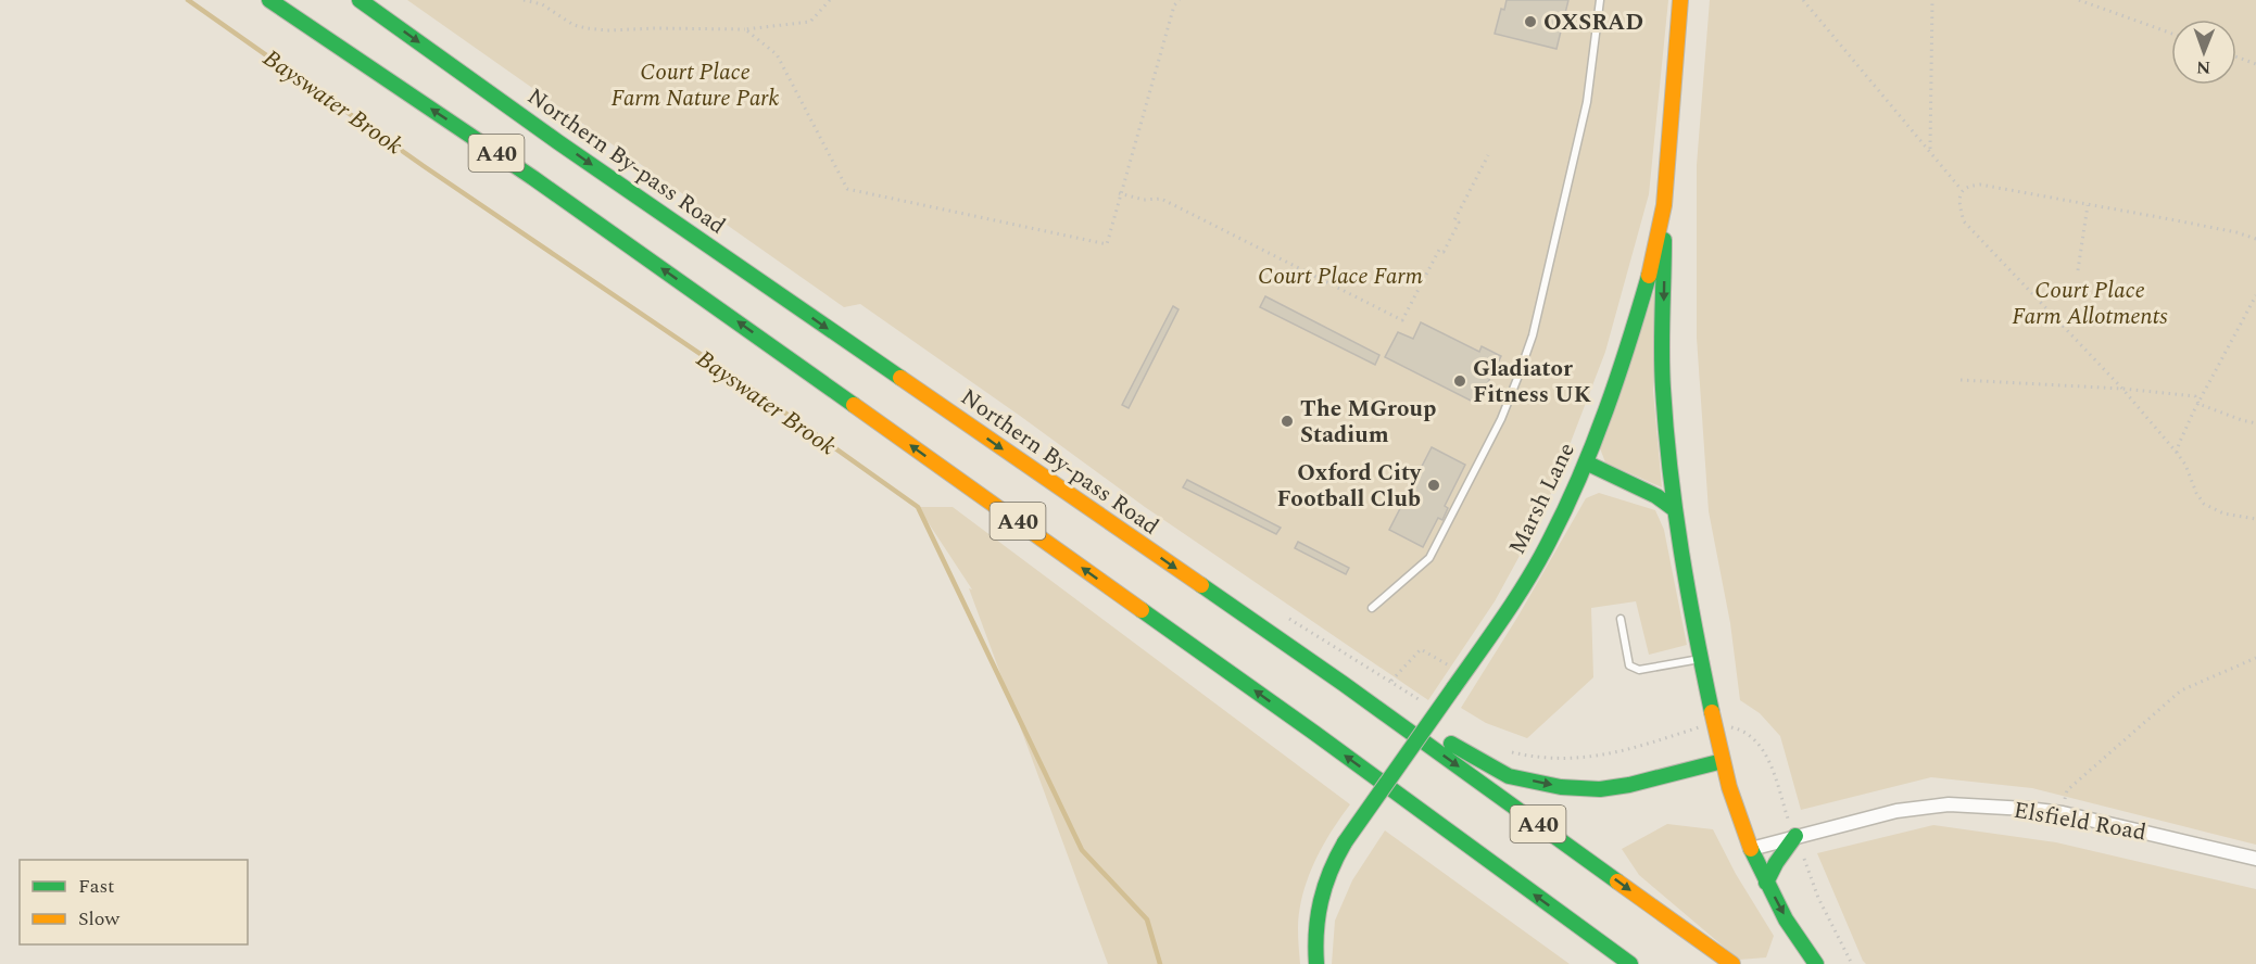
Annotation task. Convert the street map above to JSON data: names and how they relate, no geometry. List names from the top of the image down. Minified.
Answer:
{"streets":{"main road":["A40","Northern By-pass Road","Marsh Lane"],"street":["Elsfield Road"]},"water":["Bayswater Brook"],"parks":["Court Place Farm Nature Park","Court Place Farm","Court Place Farm Allotments"],"places":["OXSRAD","Gladiator Fitness UK","The MGroup Stadium","Oxford City Football Club"],"legend":["Fast","Slow"],"north":"bottom"}
